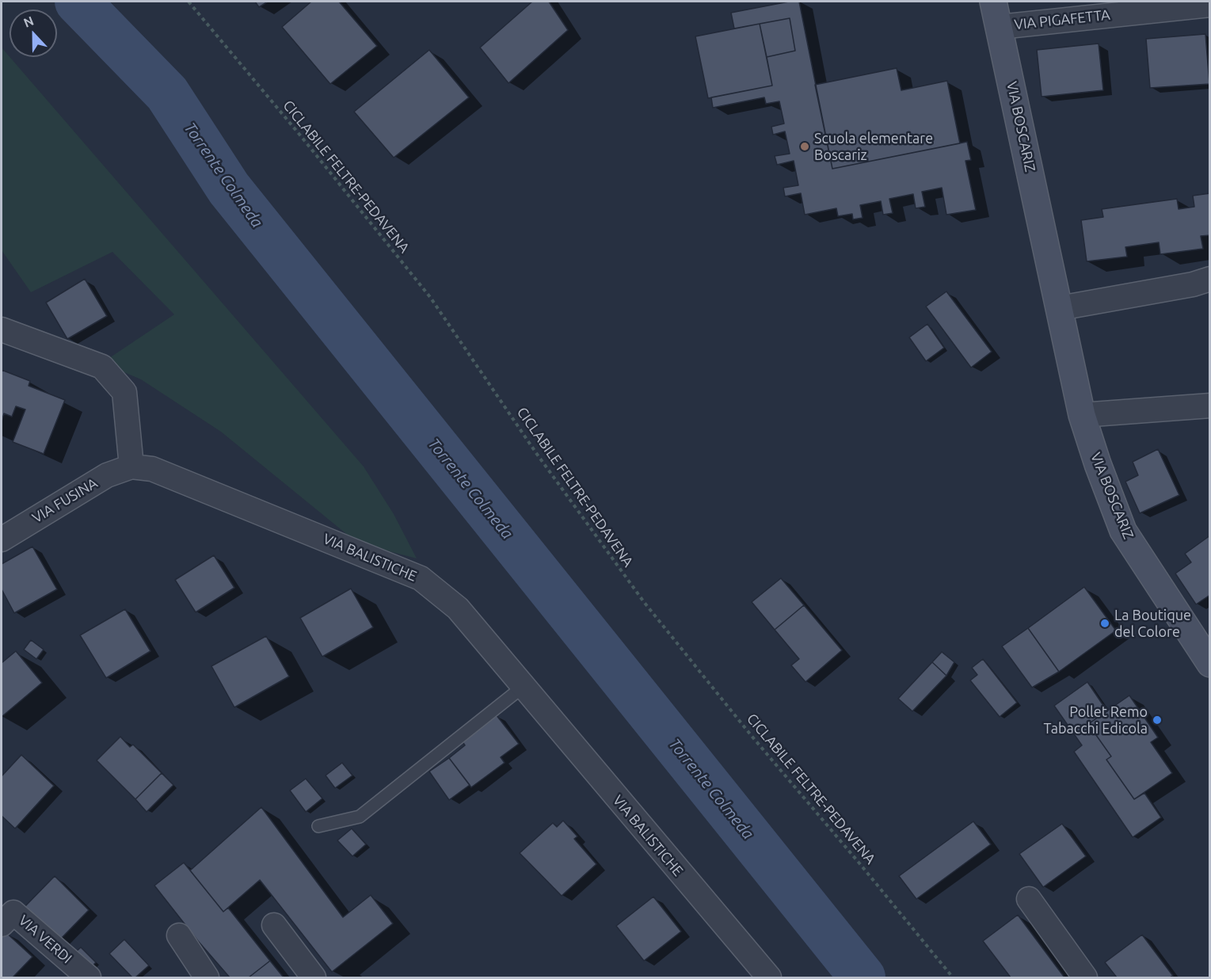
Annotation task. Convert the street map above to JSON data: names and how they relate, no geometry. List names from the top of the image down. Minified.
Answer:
{"streets":{"street":["VIA PIGAFETTA","VIA BOSCARIZ","VIA FUSINA","VIA BALISTICHE","VIA VERDI"],"path":["CICLABILE FELTRE-PEDAVENA"]},"crossings":[["VIA PIGAFETTA","VIA BOSCARIZ"],["VIA FUSINA","VIA BALISTICHE"]],"water":["Torrente Colmeda"],"places":["Scuola elementare Boscariz","La Boutique del Colore","Pollet Remo Tabacchi Edicola"],"north":"top"}
